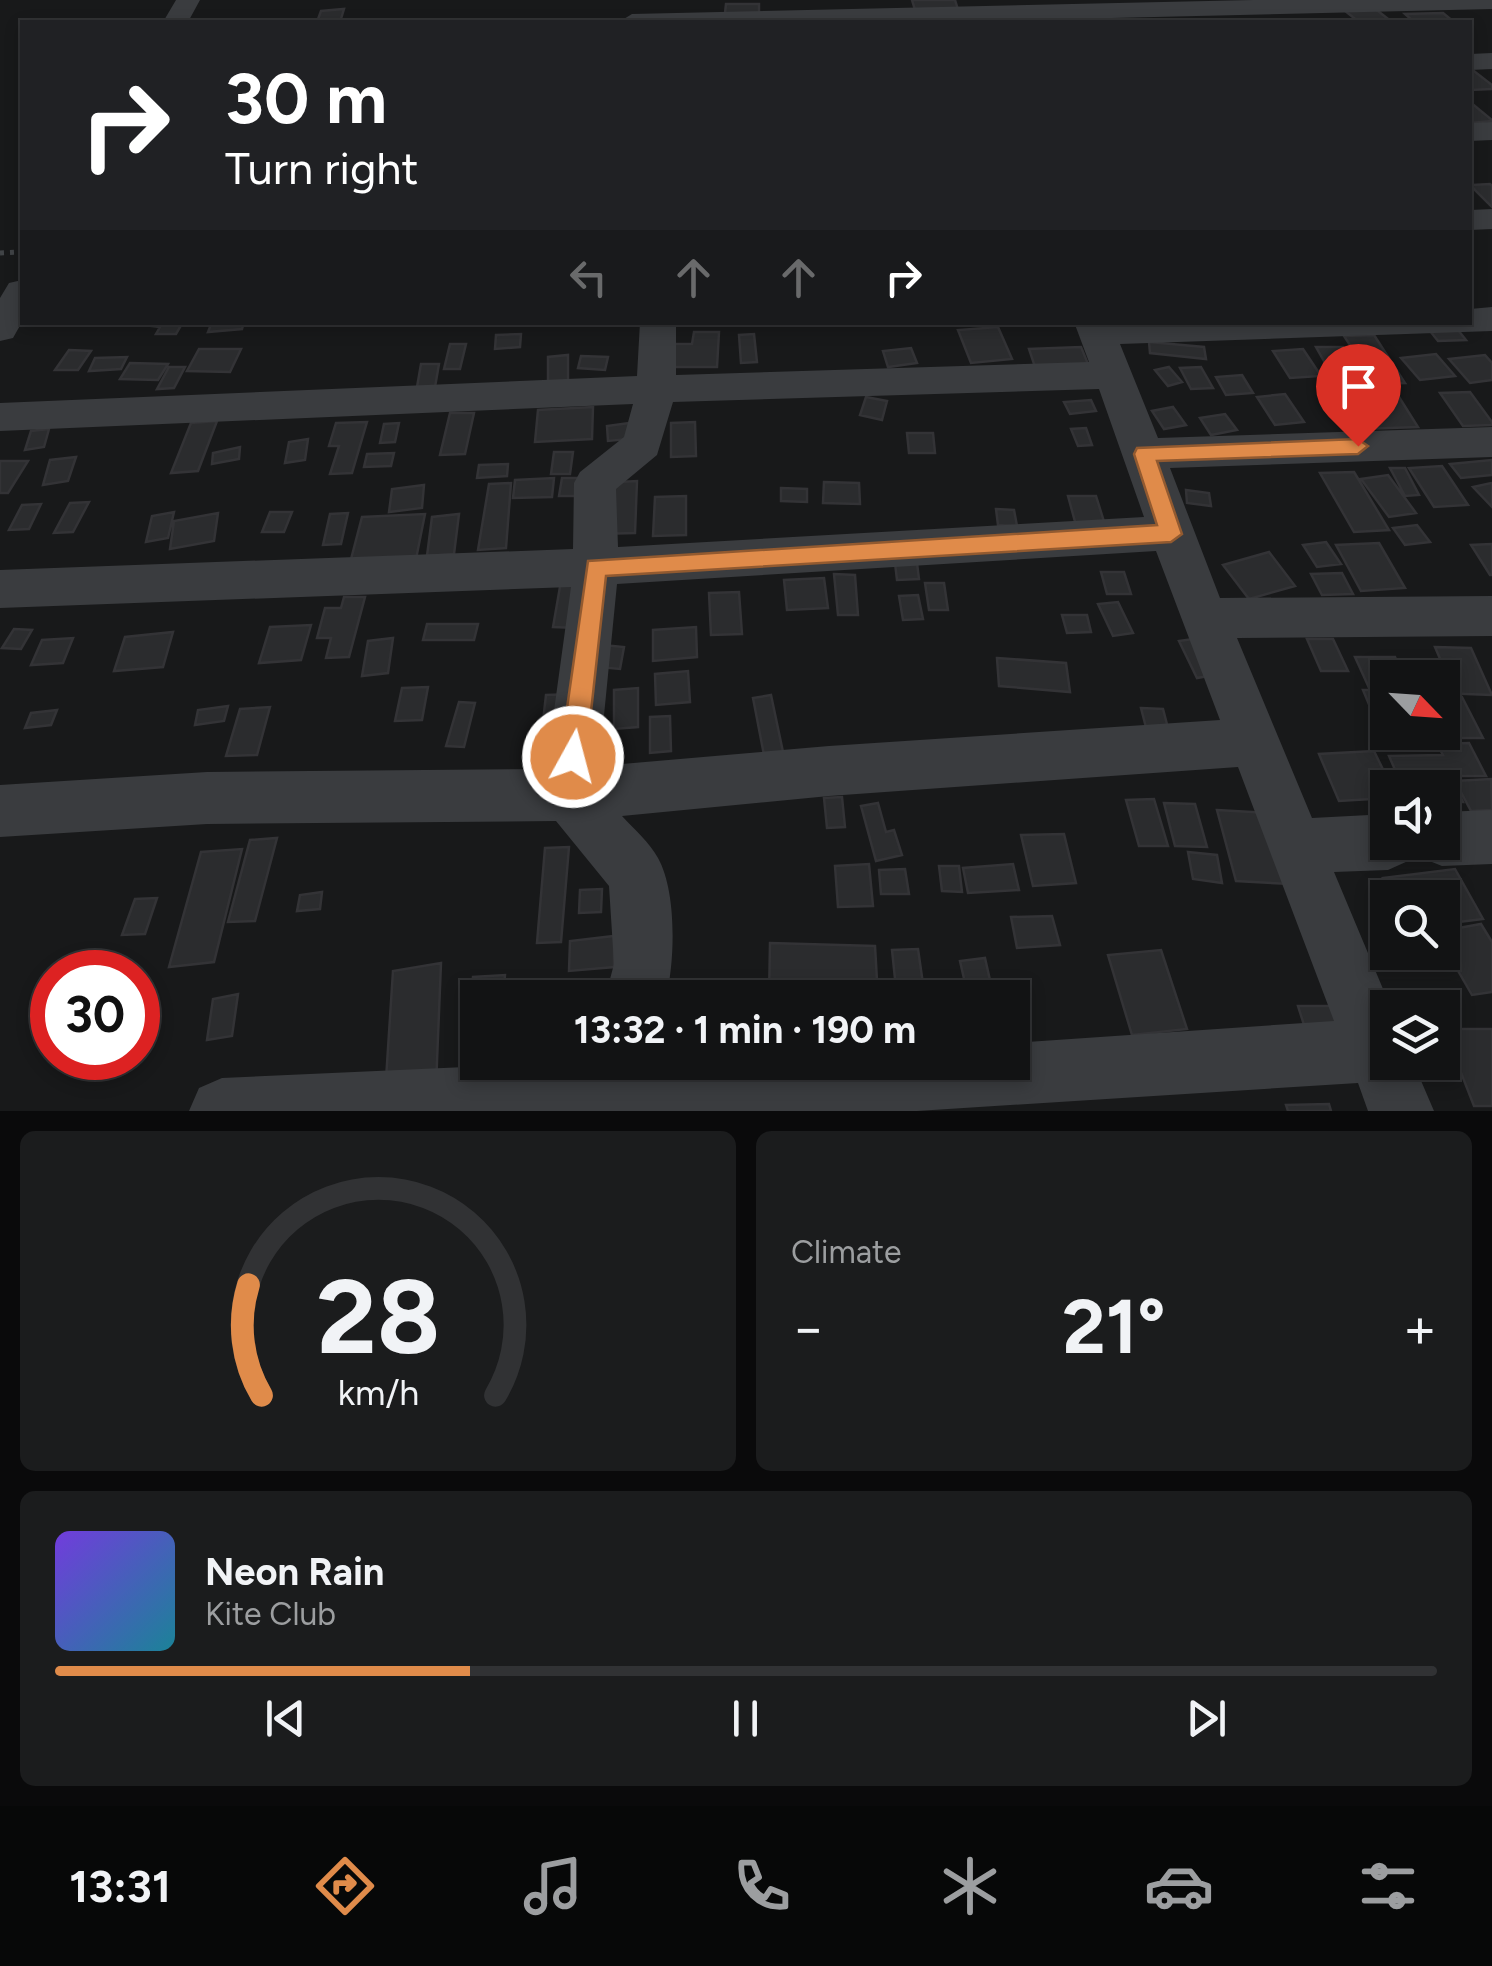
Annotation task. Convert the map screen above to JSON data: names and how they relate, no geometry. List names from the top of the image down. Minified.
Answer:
{"north":"bottom right","page":{"turn":["30 m","Turn right"],"limit":"30","trip":"13:32 · 1 min · 190 m","tile":"Climate","heat":["−","21°","+"],"song":["Neon Rain","Kite Club"],"tabs":"13:31","gauge":["28","km/h"]}}
